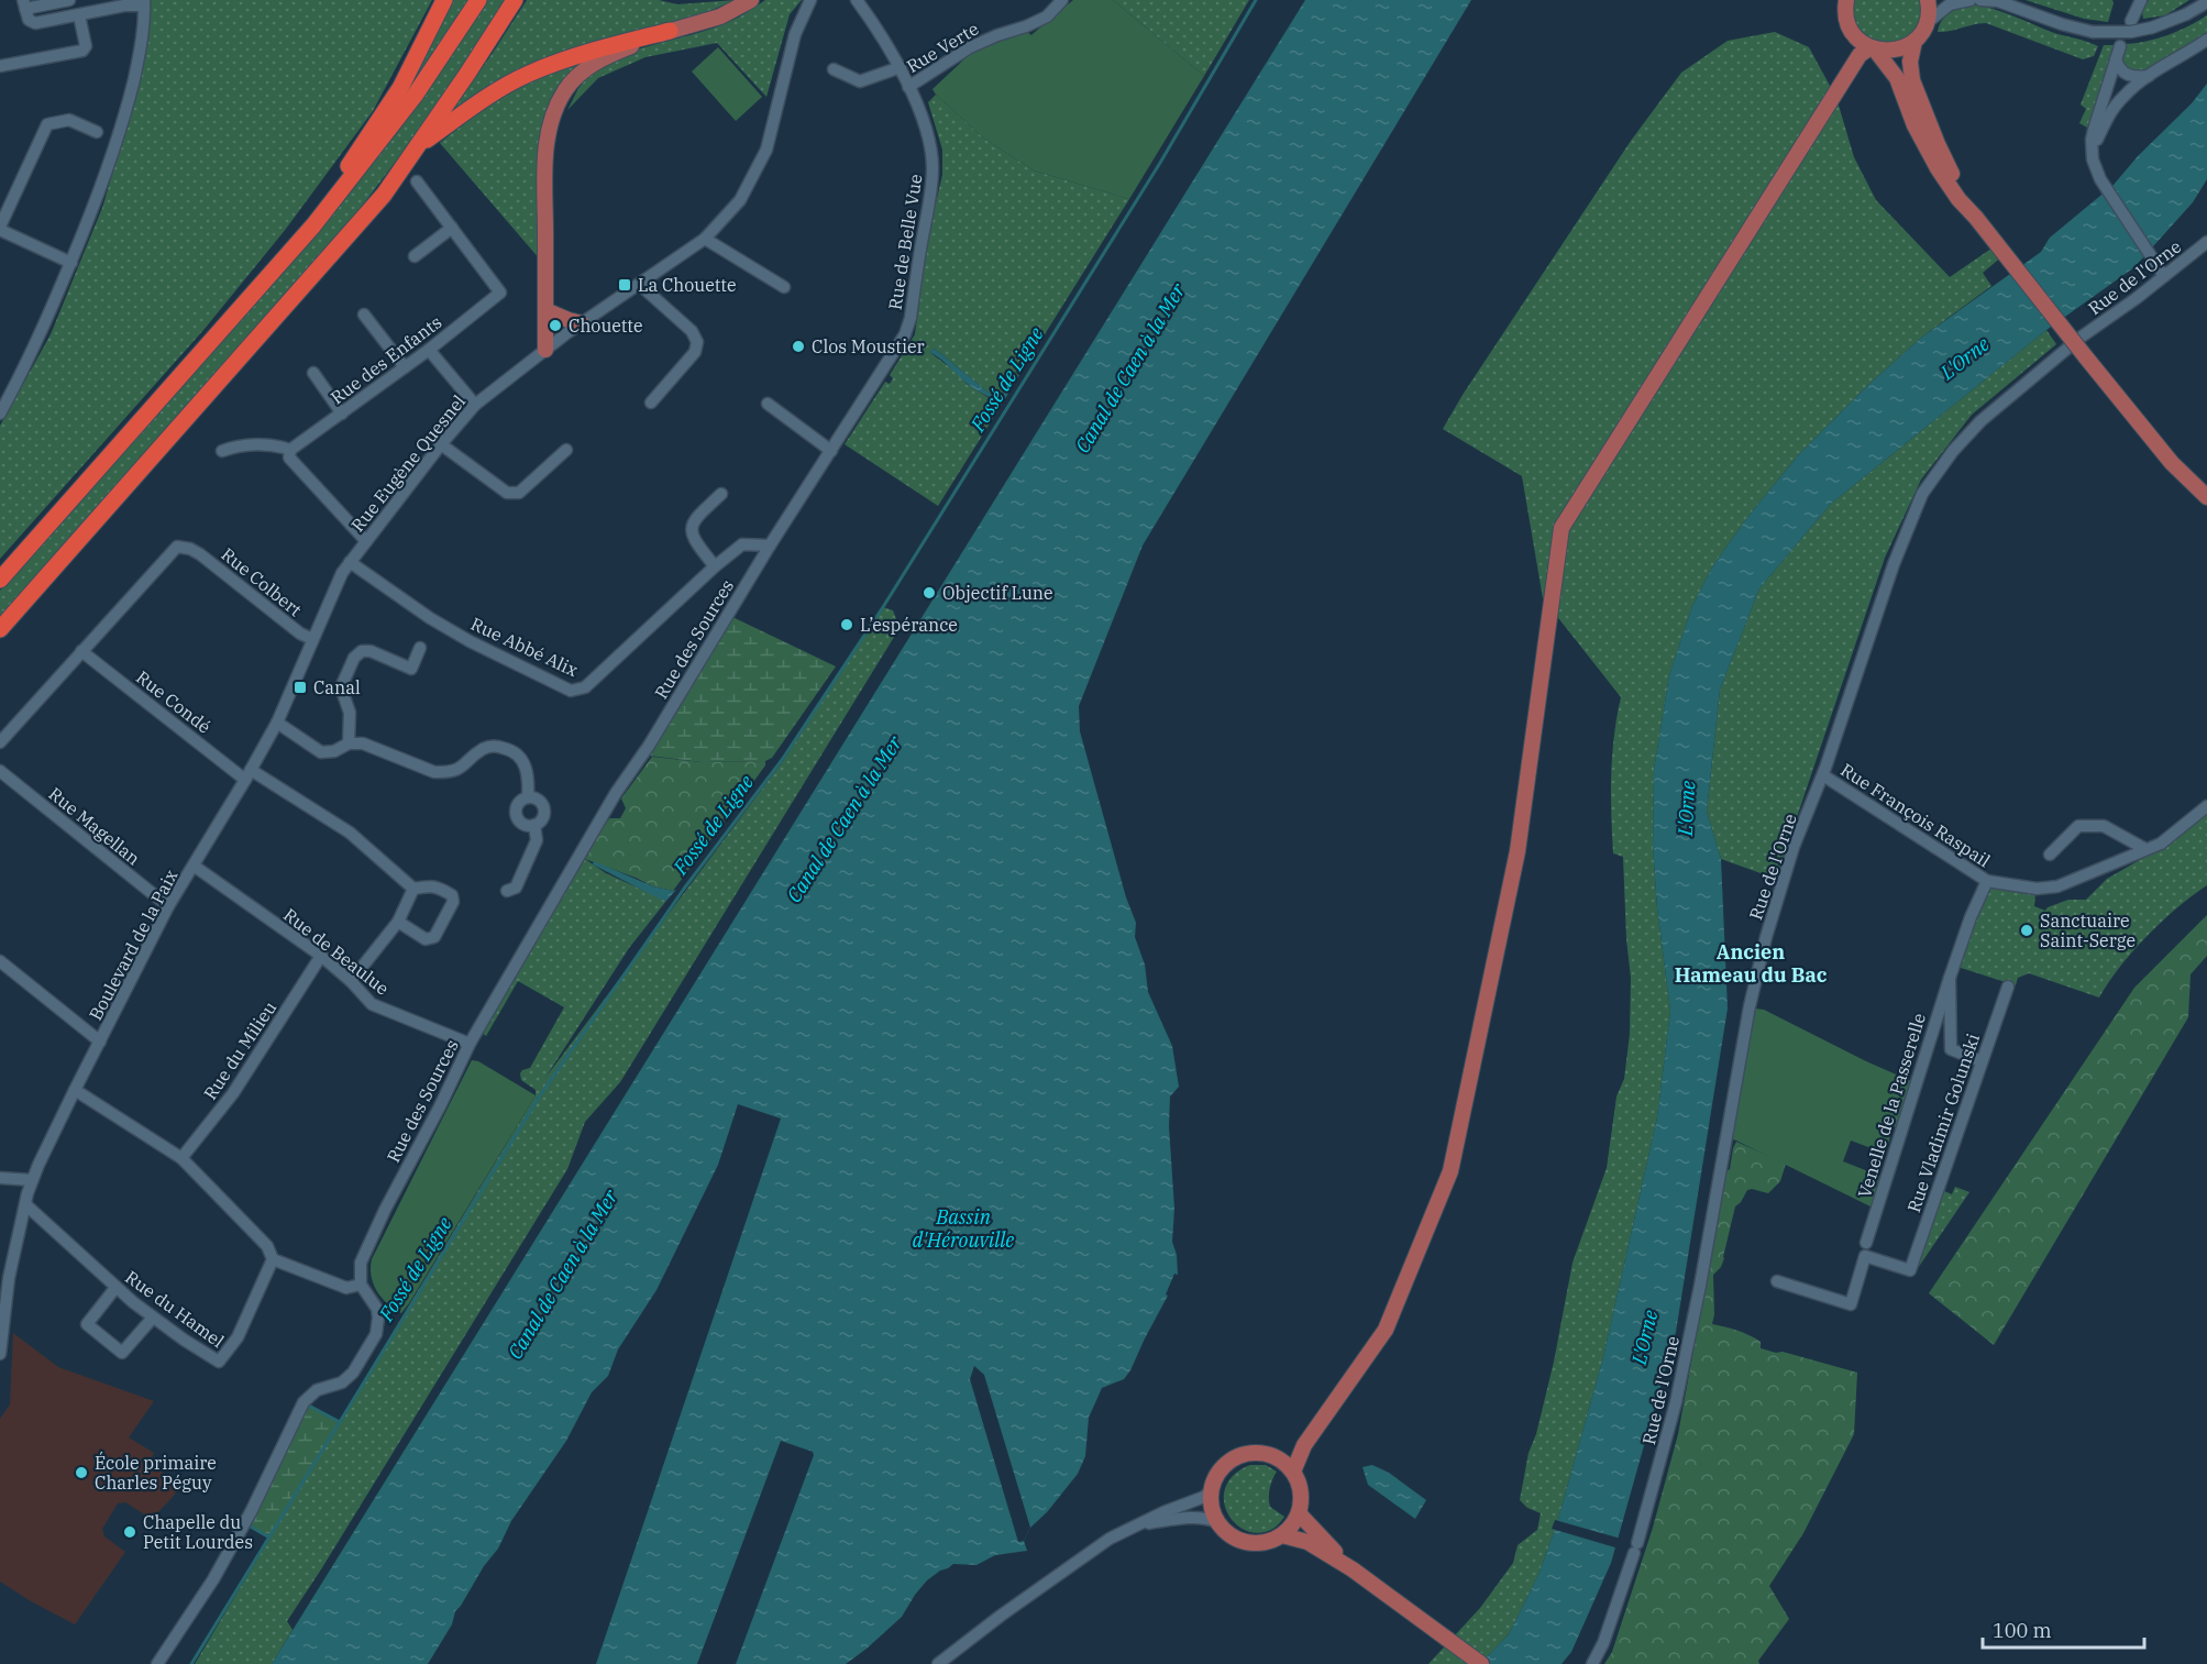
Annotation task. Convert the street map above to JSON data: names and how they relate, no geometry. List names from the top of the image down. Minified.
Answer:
{"streets":{"street":["Rue Verte","Rue de Belle Vue","Rue de l'Orne","Rue des Enfants","Rue Eugène Quesnel","Rue Colbert","Rue des Sources","Rue Abbé Alix","Rue Condé","Rue François Raspail","Rue Magellan","Boulevard de la Paix","Rue de Beaulue","Rue du Milieu","Venelle de la Passerelle","Rue Vladimir Golunski","Rue du Hamel"]},"crossings":[["Rue Verte","Rue de Belle Vue"],["Rue de Belle Vue","Rue des Sources"],["Rue de Belle Vue","Rue Abbé Alix"],["Rue de l'Orne","Rue François Raspail"],["Rue Eugène Quesnel","Rue Abbé Alix"],["Rue Eugène Quesnel","Boulevard de la Paix"],["Rue Colbert","Rue Condé"],["Rue Colbert","Boulevard de la Paix"],["Rue des Sources","Rue Abbé Alix"],["Rue des Sources","Rue de Beaulue"],["Rue Abbé Alix","Boulevard de la Paix"],["Rue Condé","Boulevard de la Paix"],["Rue François Raspail","Venelle de la Passerelle"],["Rue Magellan","Boulevard de la Paix"],["Boulevard de la Paix","Rue de Beaulue"],["Boulevard de la Paix","Rue du Hamel"],["Rue de Beaulue","Rue du Milieu"],["Venelle de la Passerelle","Rue Vladimir Golunski"]],"districts":["Ancien Hameau du Bac"],"water":["L'Orne","Canal de Caen à la Mer","Fossé de Ligne","Bassin d'Hérouville"],"places":{"transit":["La Chouette","Canal"],"other":["Chouette","Clos Moustier","Objectif Lune","L’espérance","Sanctuaire Saint-Serge","École primaire Charles Péguy","Chapelle du Petit Lourdes"]},"scale_bar":"100 m"}
